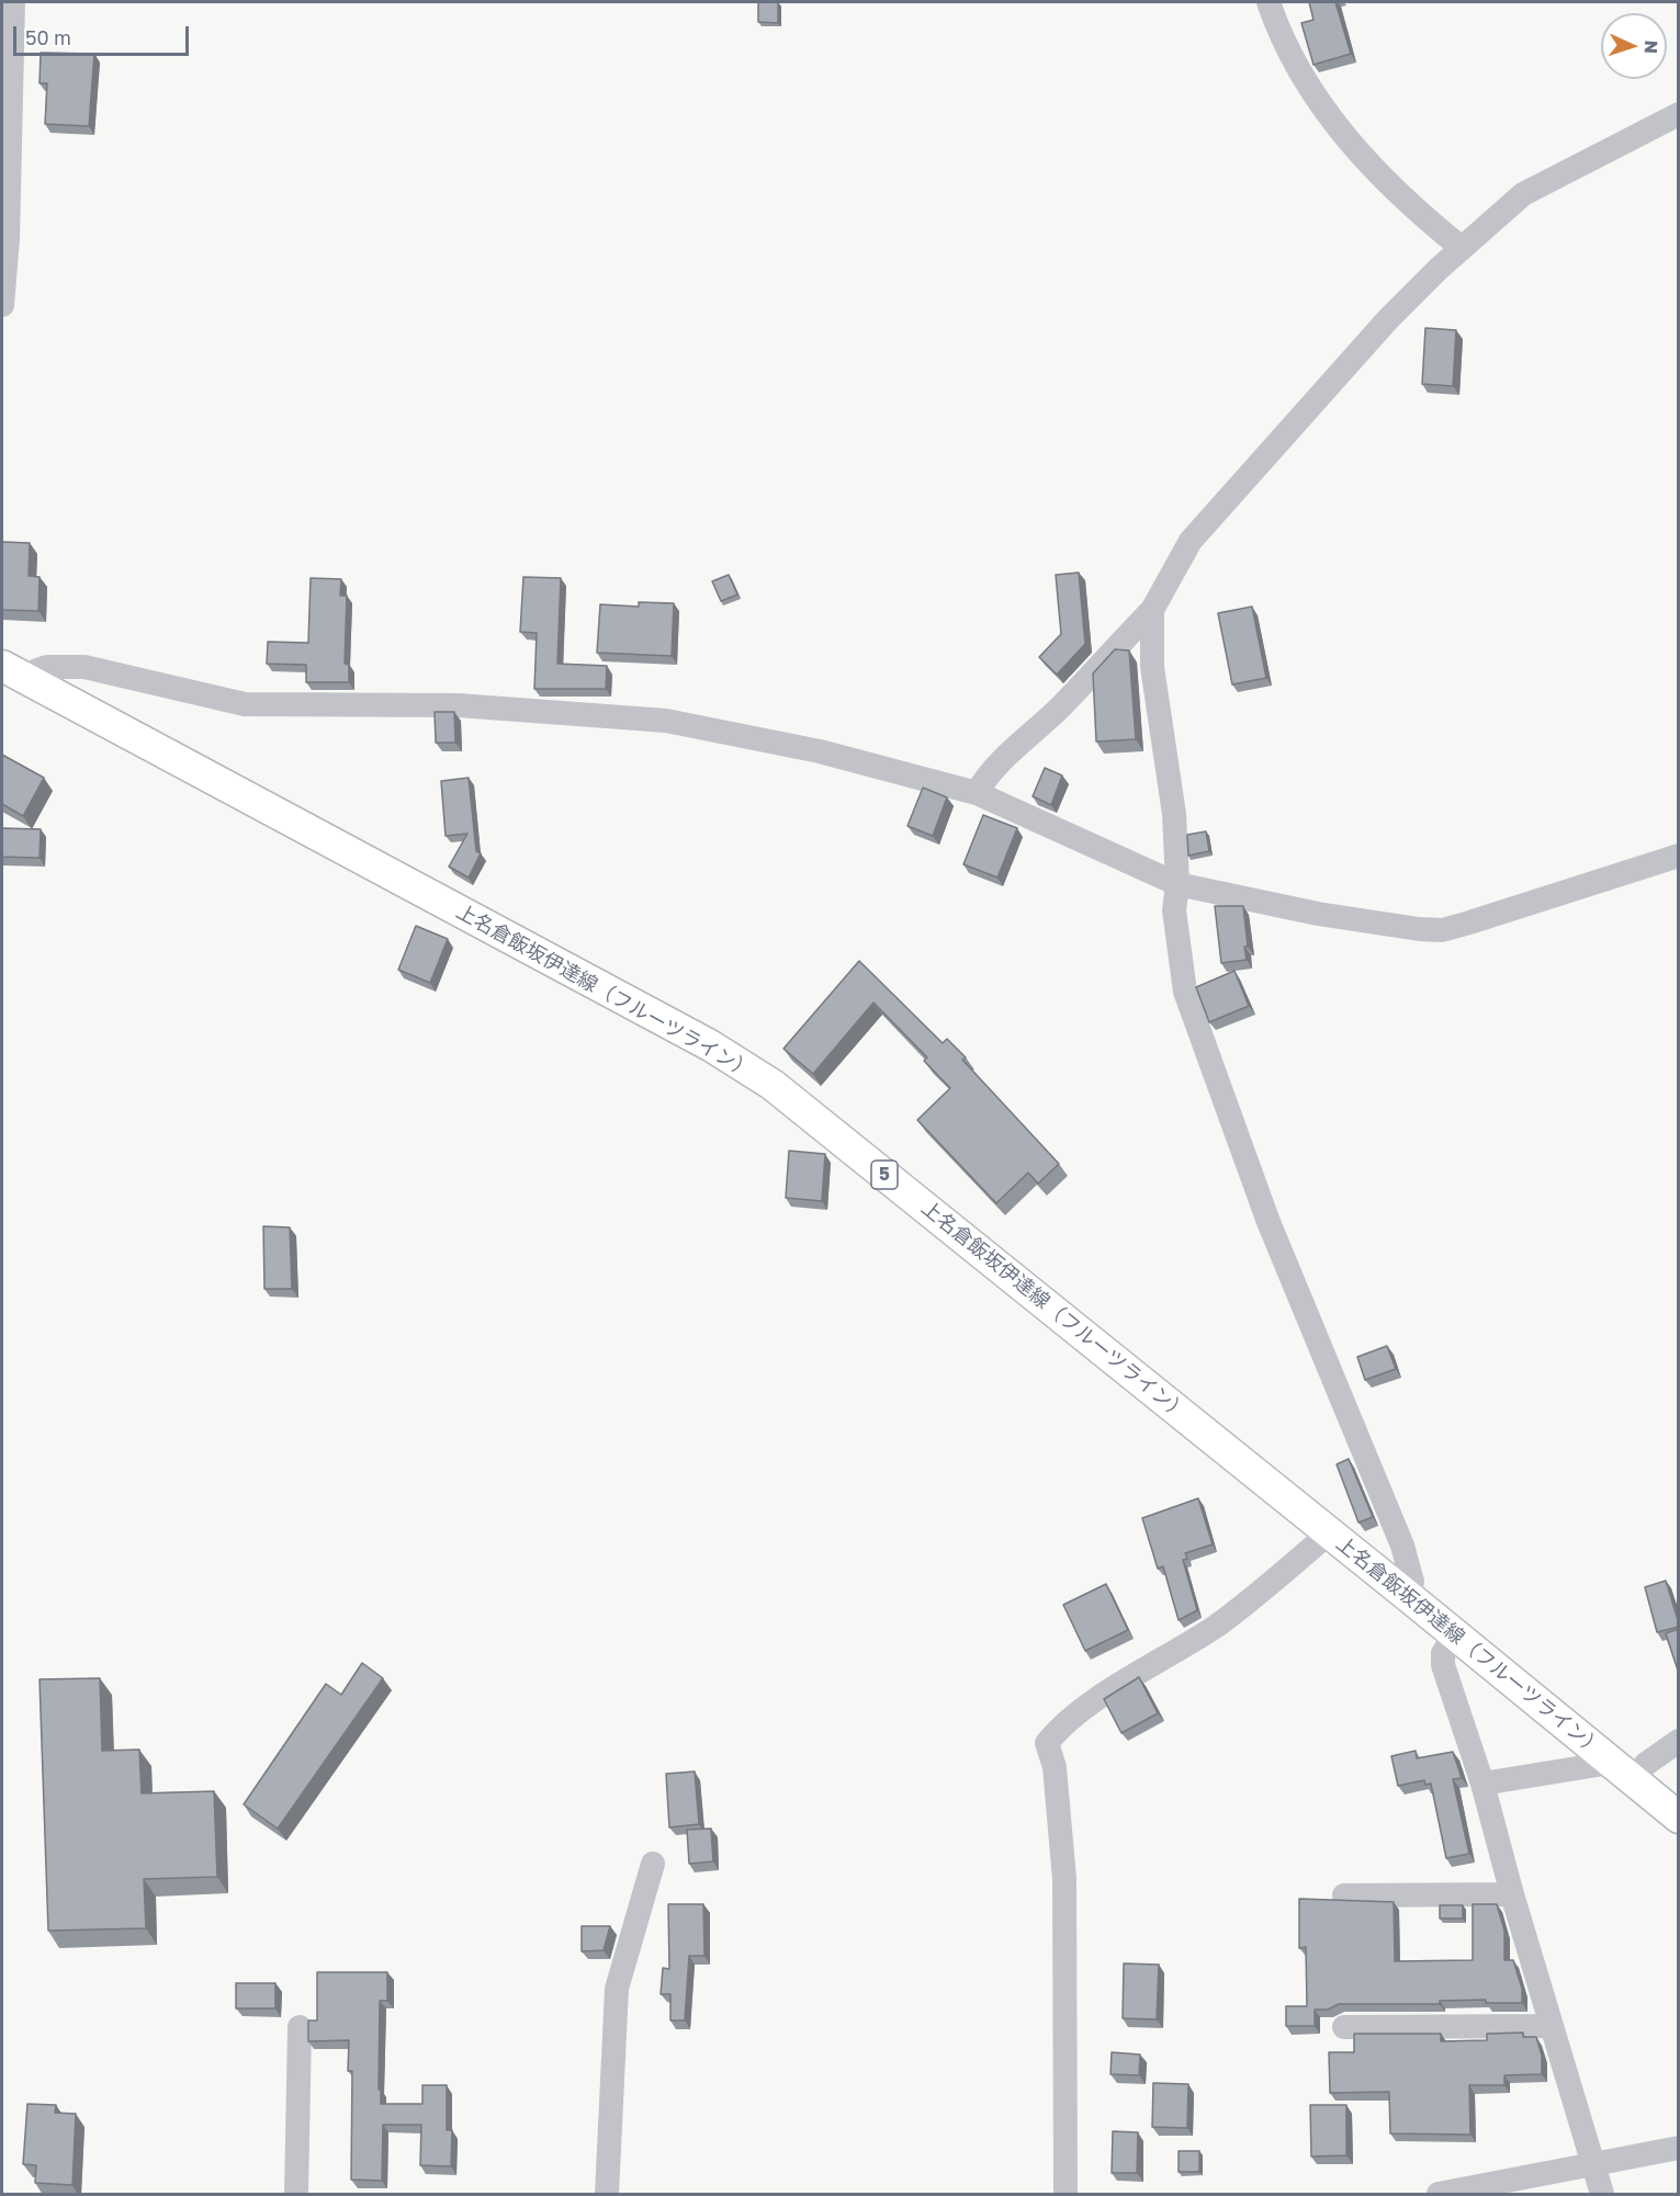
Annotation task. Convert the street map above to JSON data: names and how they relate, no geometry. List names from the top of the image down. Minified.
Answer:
{"streets":{"main road":["上名倉飯坂伊達線（フルーツライン）","5"]},"scale_bar":"50 m","north":"right"}
